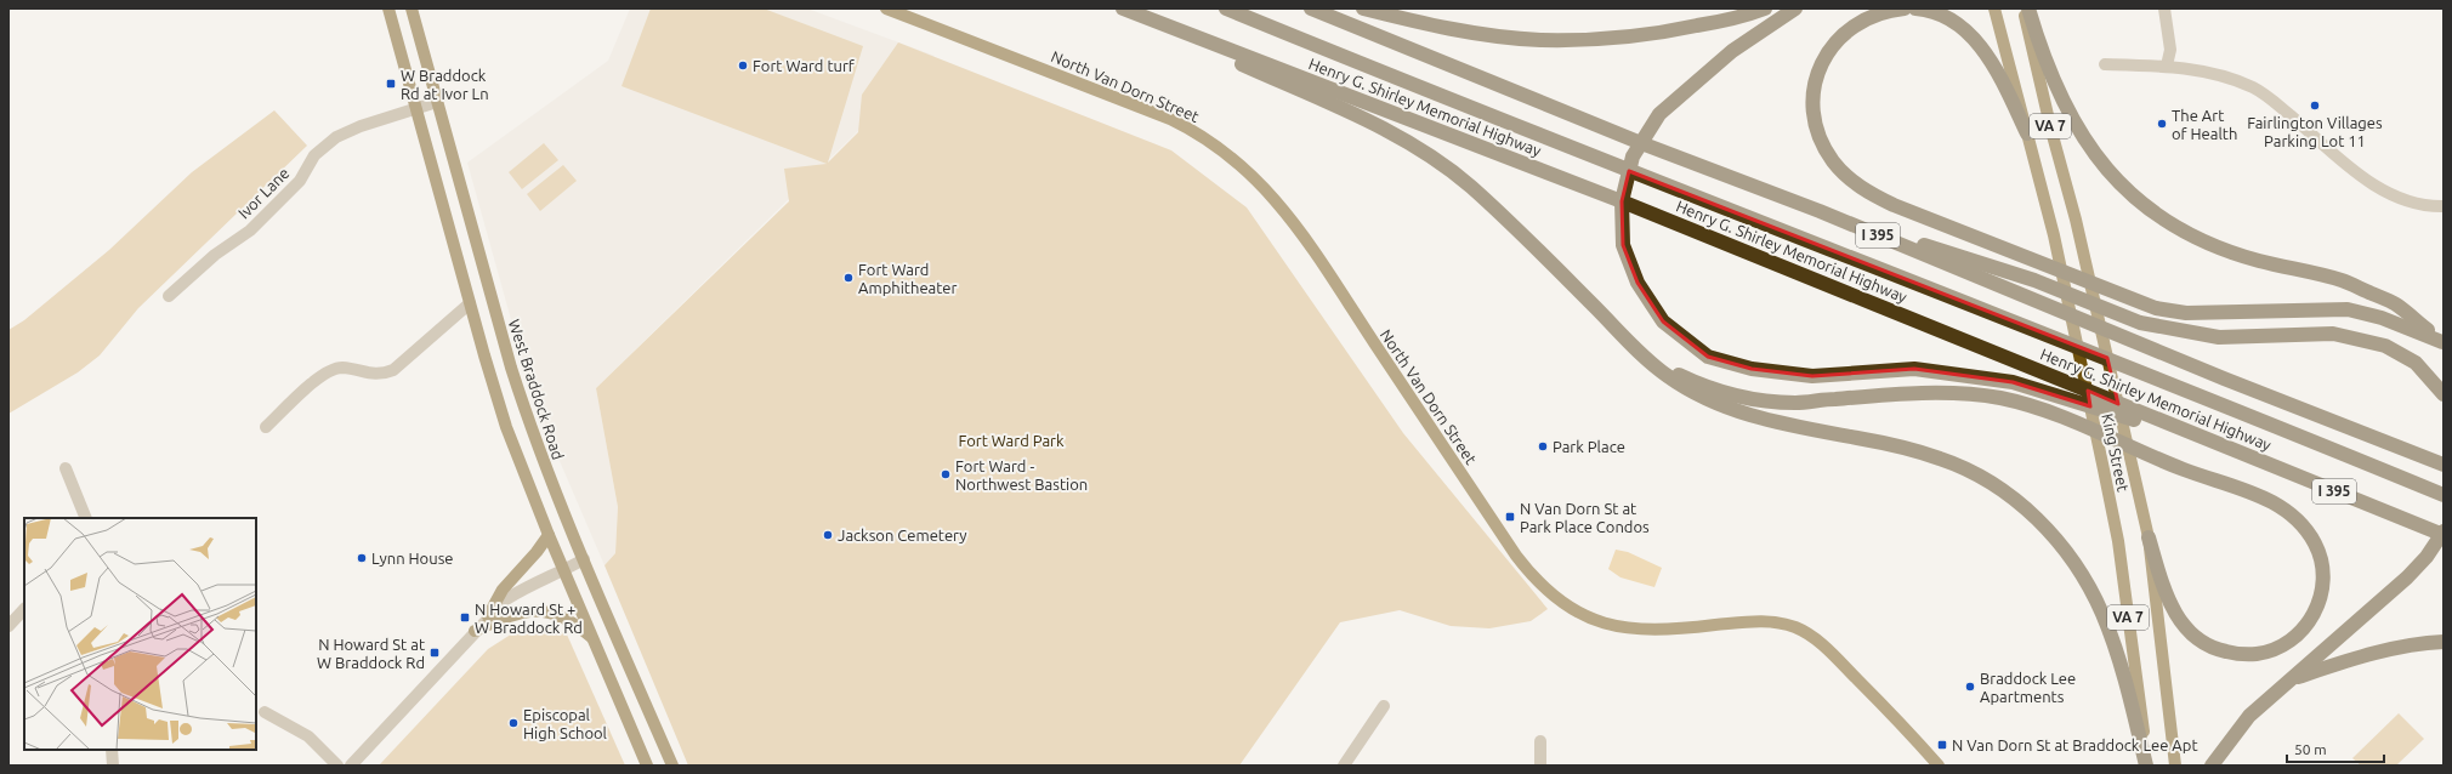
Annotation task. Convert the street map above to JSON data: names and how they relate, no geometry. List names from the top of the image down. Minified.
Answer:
{"streets":{"highway":["Henry G. Shirley Memorial Highway","I 395"],"main road":["North Van Dorn Street","VA 7","West Braddock Road","King Street"],"street":["Ivor Lane"]},"crossings":[["Ivor Lane","West Braddock Road"]],"parks":["Fort Ward Park"],"places":{"other":["Fort Ward turf","Fairlington Villages Parking Lot 11","The Art of Health","Fort Ward Amphitheater","Park Place","Fort Ward - Northwest Bastion","Jackson Cemetery","Lynn House","Braddock Lee Apartments","Episcopal High School"],"transit":["W Braddock Rd at Ivor Ln","N Van Dorn St at Park Place Condos","N Howard St + W Braddock Rd","N Howard St at W Braddock Rd","N Van Dorn St at Braddock Lee Apt"]},"scale_bar":"50 m"}
